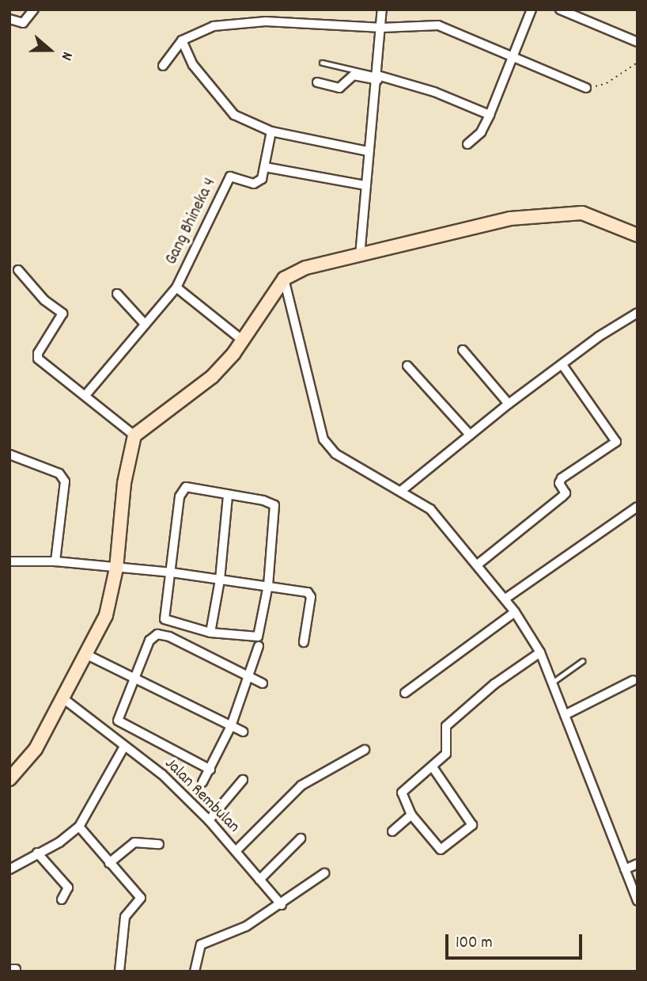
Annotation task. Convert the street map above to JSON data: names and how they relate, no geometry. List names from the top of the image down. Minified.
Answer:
{"streets":{"street":["Gang Bhineka 4","Jalan Rembulan"]},"scale_bar":"100 m","north":"right"}
